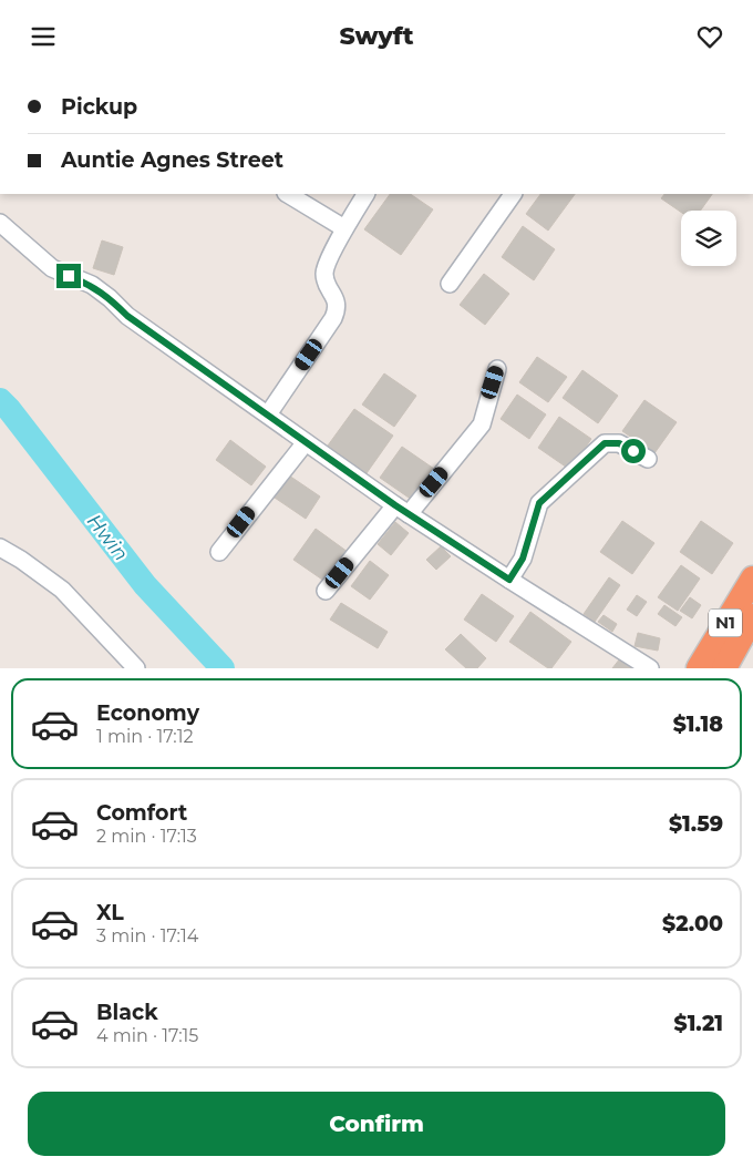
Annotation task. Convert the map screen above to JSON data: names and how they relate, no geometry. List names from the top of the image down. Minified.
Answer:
{"streets":{"highway":["N1"]},"water":["Hwin"],"page":{"header":"Swyft","banner":["Pickup","Auntie Agnes Street"],"list":[{"name":"Economy","note":"1 min · 17:12","value":"$1.18"},{"name":"Comfort","note":"2 min · 17:13","value":"$1.59"},{"name":"XL","note":"3 min · 17:14","value":"$2.00"},{"name":"Black","note":"4 min · 17:15","value":"$1.21"}],"buttons":"Confirm"}}
